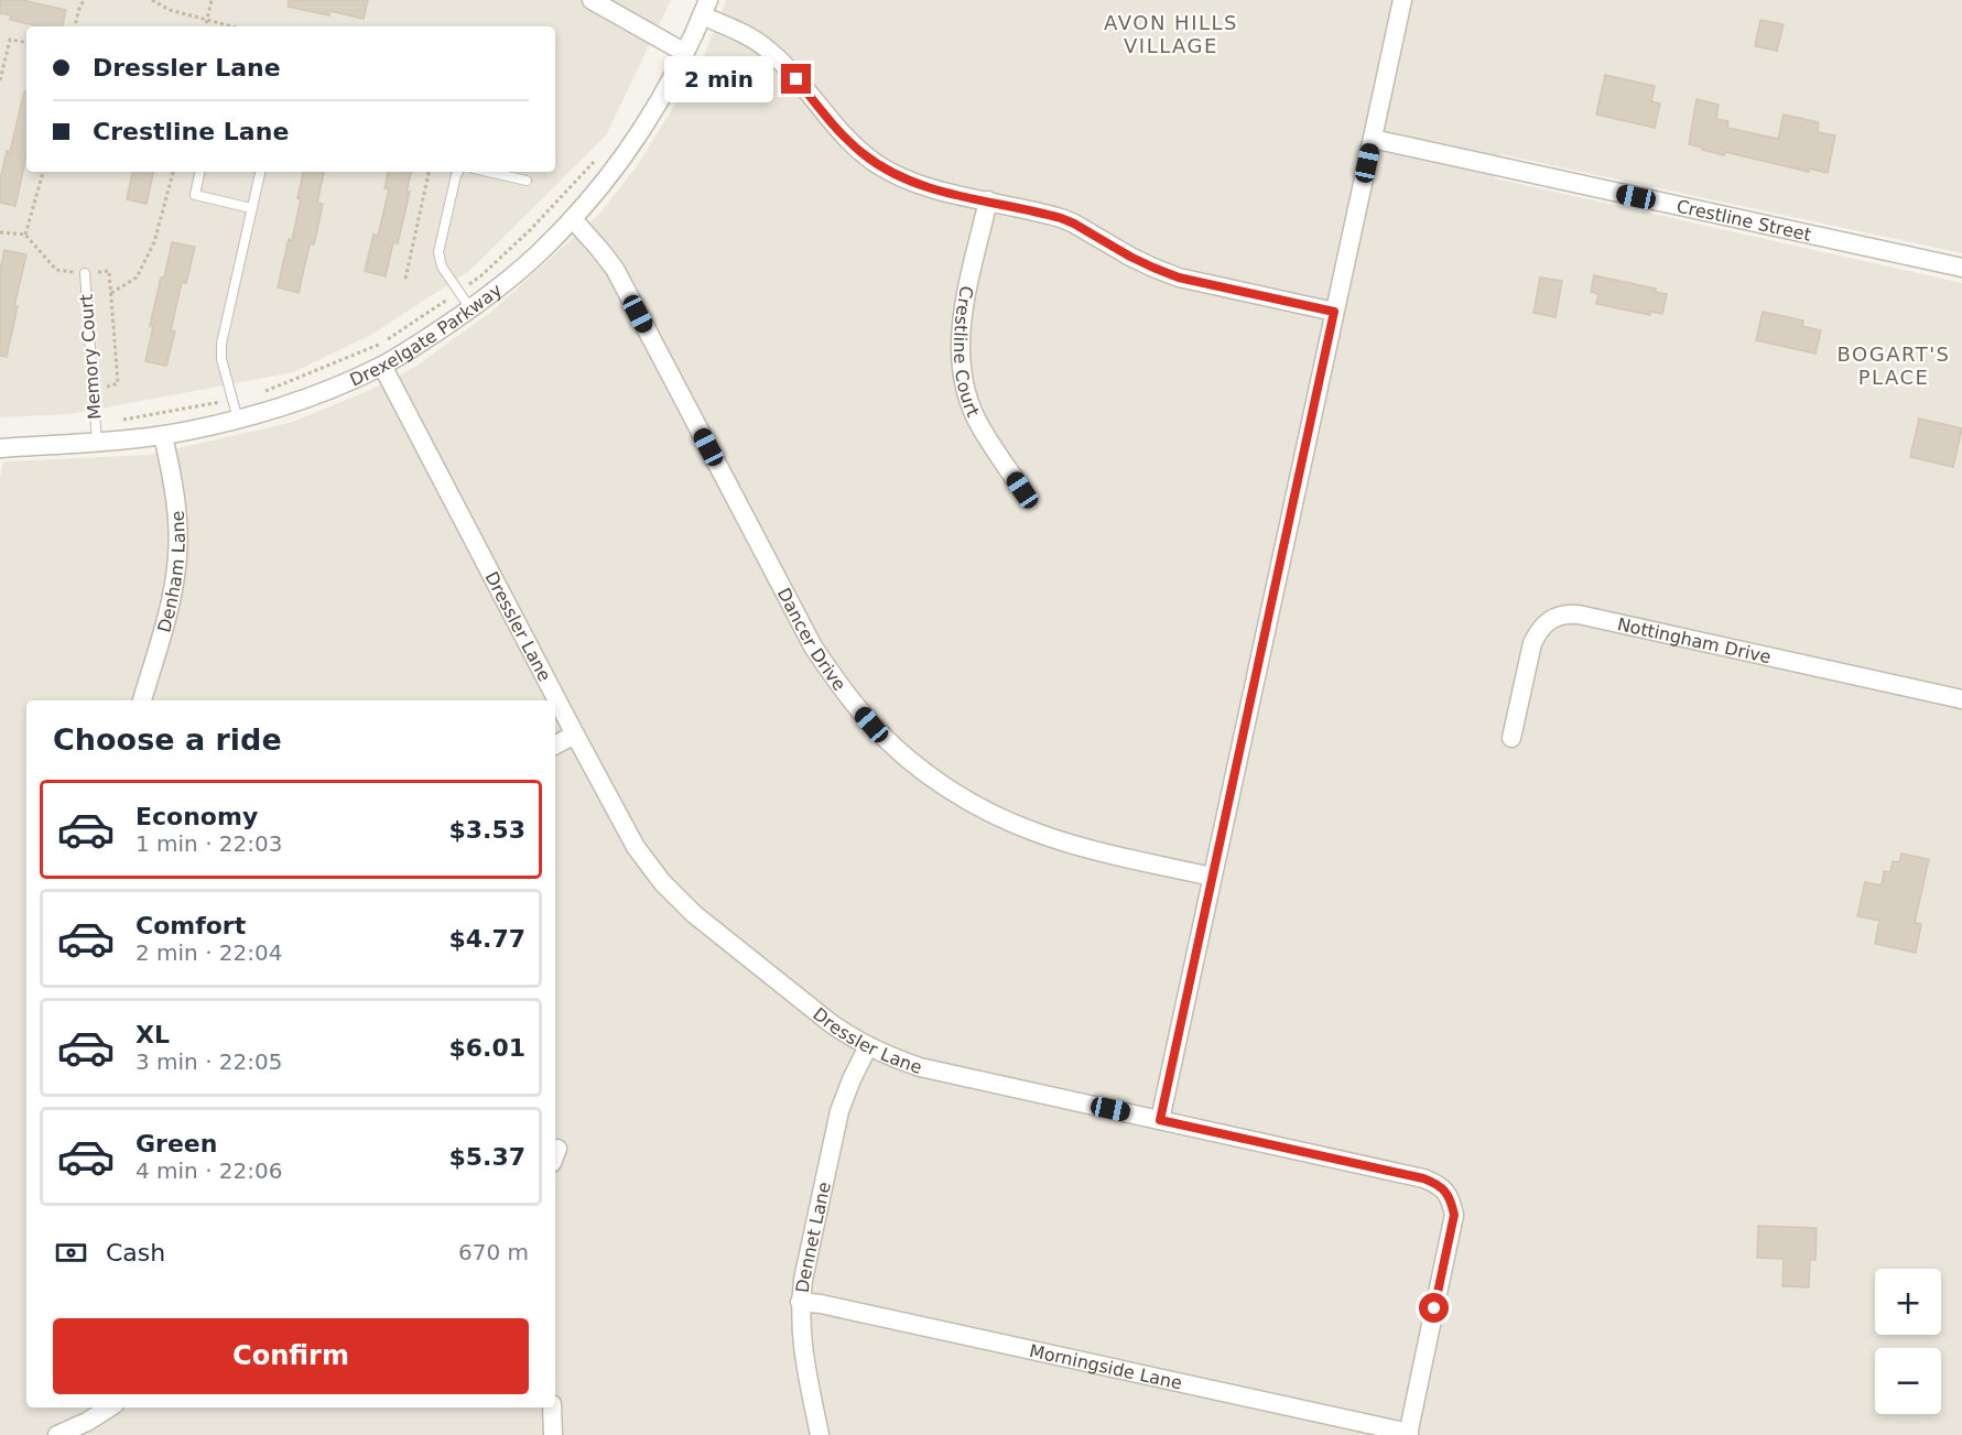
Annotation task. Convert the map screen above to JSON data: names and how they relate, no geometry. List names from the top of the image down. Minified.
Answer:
{"streets":{"street":["Crestline Street","Drexelgate Parkway","Crestline Court","Denham Lane","Dressler Lane","Dancer Drive","Nottingham Drive","Dennet Lane","Morningside Lane"],"lane":["Memory Court"]},"crossings":[["Drexelgate Parkway","Memory Court"],["Drexelgate Parkway","Denham Lane"],["Drexelgate Parkway","Dressler Lane"],["Drexelgate Parkway","Dancer Drive"],["Dressler Lane","Dennet Lane"],["Dressler Lane","Morningside Lane"],["Dennet Lane","Morningside Lane"]],"districts":["AVON HILLS VILLAGE","BOGART'S PLACE"],"page":{"banner":["Dressler Lane","Crestline Lane"],"bubble":"2 min","heading":"Choose a ride","list":[{"name":"Economy","note":"1 min · 22:03","value":"$3.53"},{"name":"Comfort","note":"2 min · 22:04","value":"$4.77"},{"name":"XL","note":"3 min · 22:05","value":"$6.01"},{"name":"Green","note":"4 min · 22:06","value":"$5.37"}],"pay":["Cash","670 m"],"map_buttons":["+","−"],"buttons":"Confirm"}}
